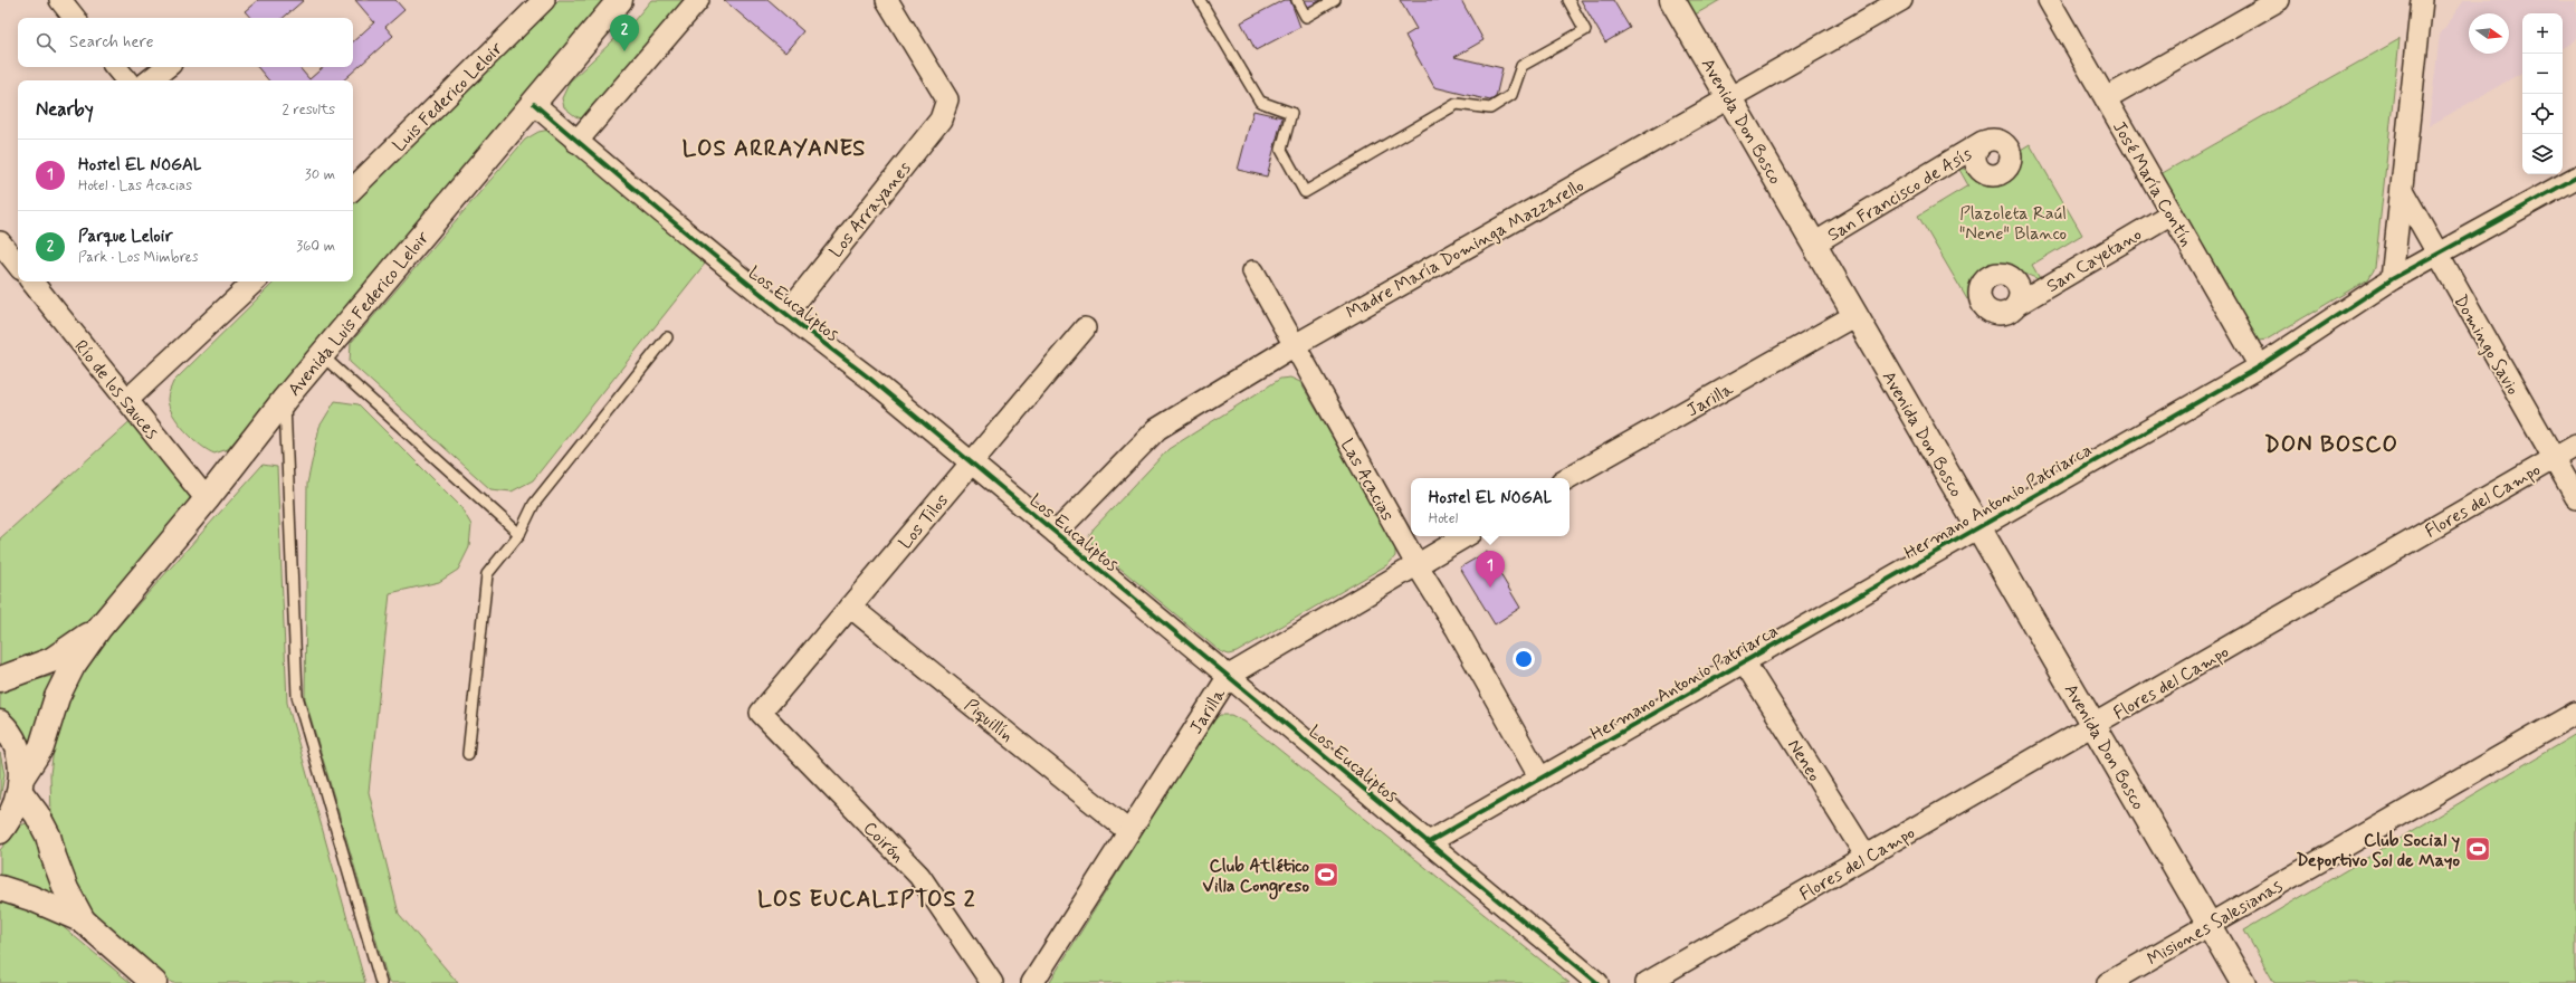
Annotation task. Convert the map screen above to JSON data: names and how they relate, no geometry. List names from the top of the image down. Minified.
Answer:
{"streets":{"main road":["Avenida Don Bosco","Avenida Luis Federico Leloir"],"street":["Luis Federico Leloir","José María Contín","San Francisco de Asís","Los Arrayanes","Madre María Dominga Mazzarello","San Cayetano","Los Eucaliptos","Domingo Savio","Río de los Sauces","Jarilla","Las Acacias","Flores del Campo","Hermano Antonio Patriarca","Los Tilos","Piquillín","Neneo","Coirón","Misiones Salesianas"]},"crossings":[["Avenida Don Bosco","San Francisco de Asís"],["Avenida Don Bosco","Madre María Dominga Mazzarello"],["Avenida Don Bosco","Jarilla"],["Avenida Don Bosco","Flores del Campo"],["Avenida Don Bosco","Hermano Antonio Patriarca"],["Avenida Don Bosco","Misiones Salesianas"],["José María Contín","San Cayetano"],["José María Contín","Hermano Antonio Patriarca"],["Los Arrayanes","Los Eucaliptos"],["Madre María Dominga Mazzarello","Los Eucaliptos"],["Madre María Dominga Mazzarello","Las Acacias"],["Los Eucaliptos","Avenida Luis Federico Leloir"],["Los Eucaliptos","Jarilla"],["Los Eucaliptos","Hermano Antonio Patriarca"],["Los Eucaliptos","Los Tilos"],["Avenida Luis Federico Leloir","Río de los Sauces"],["Domingo Savio","Flores del Campo"],["Domingo Savio","Hermano Antonio Patriarca"],["Jarilla","Las Acacias"],["Jarilla","Piquillín"],["Las Acacias","Hermano Antonio Patriarca"],["Flores del Campo","Neneo"],["Hermano Antonio Patriarca","Neneo"],["Los Tilos","Piquillín"],["Los Tilos","Coirón"]],"districts":["LOS ARRAYANES","DON BOSCO","LOS EUCALIPTOS 2"],"parks":["Plazoleta Raúl \"Nene\" Blanco"],"places":{"sports":["Club Social y Deportivo Sol de Mayo","Club Atlético Villa Congreso"]},"north":"right","page":{"map_buttons":["+","−"],"pins":["2","1"],"search":"Search here","heading":["Nearby","2 results"],"list":[{"mark":"1","name":"Hostel EL NOGAL","note":"Hotel · Las Acacias","value":"30 m"},{"mark":"2","name":"Parque Leloir","note":"Park · Los Mimbres","value":"360 m"}],"popup":["Hostel EL NOGAL","Hotel"]}}
